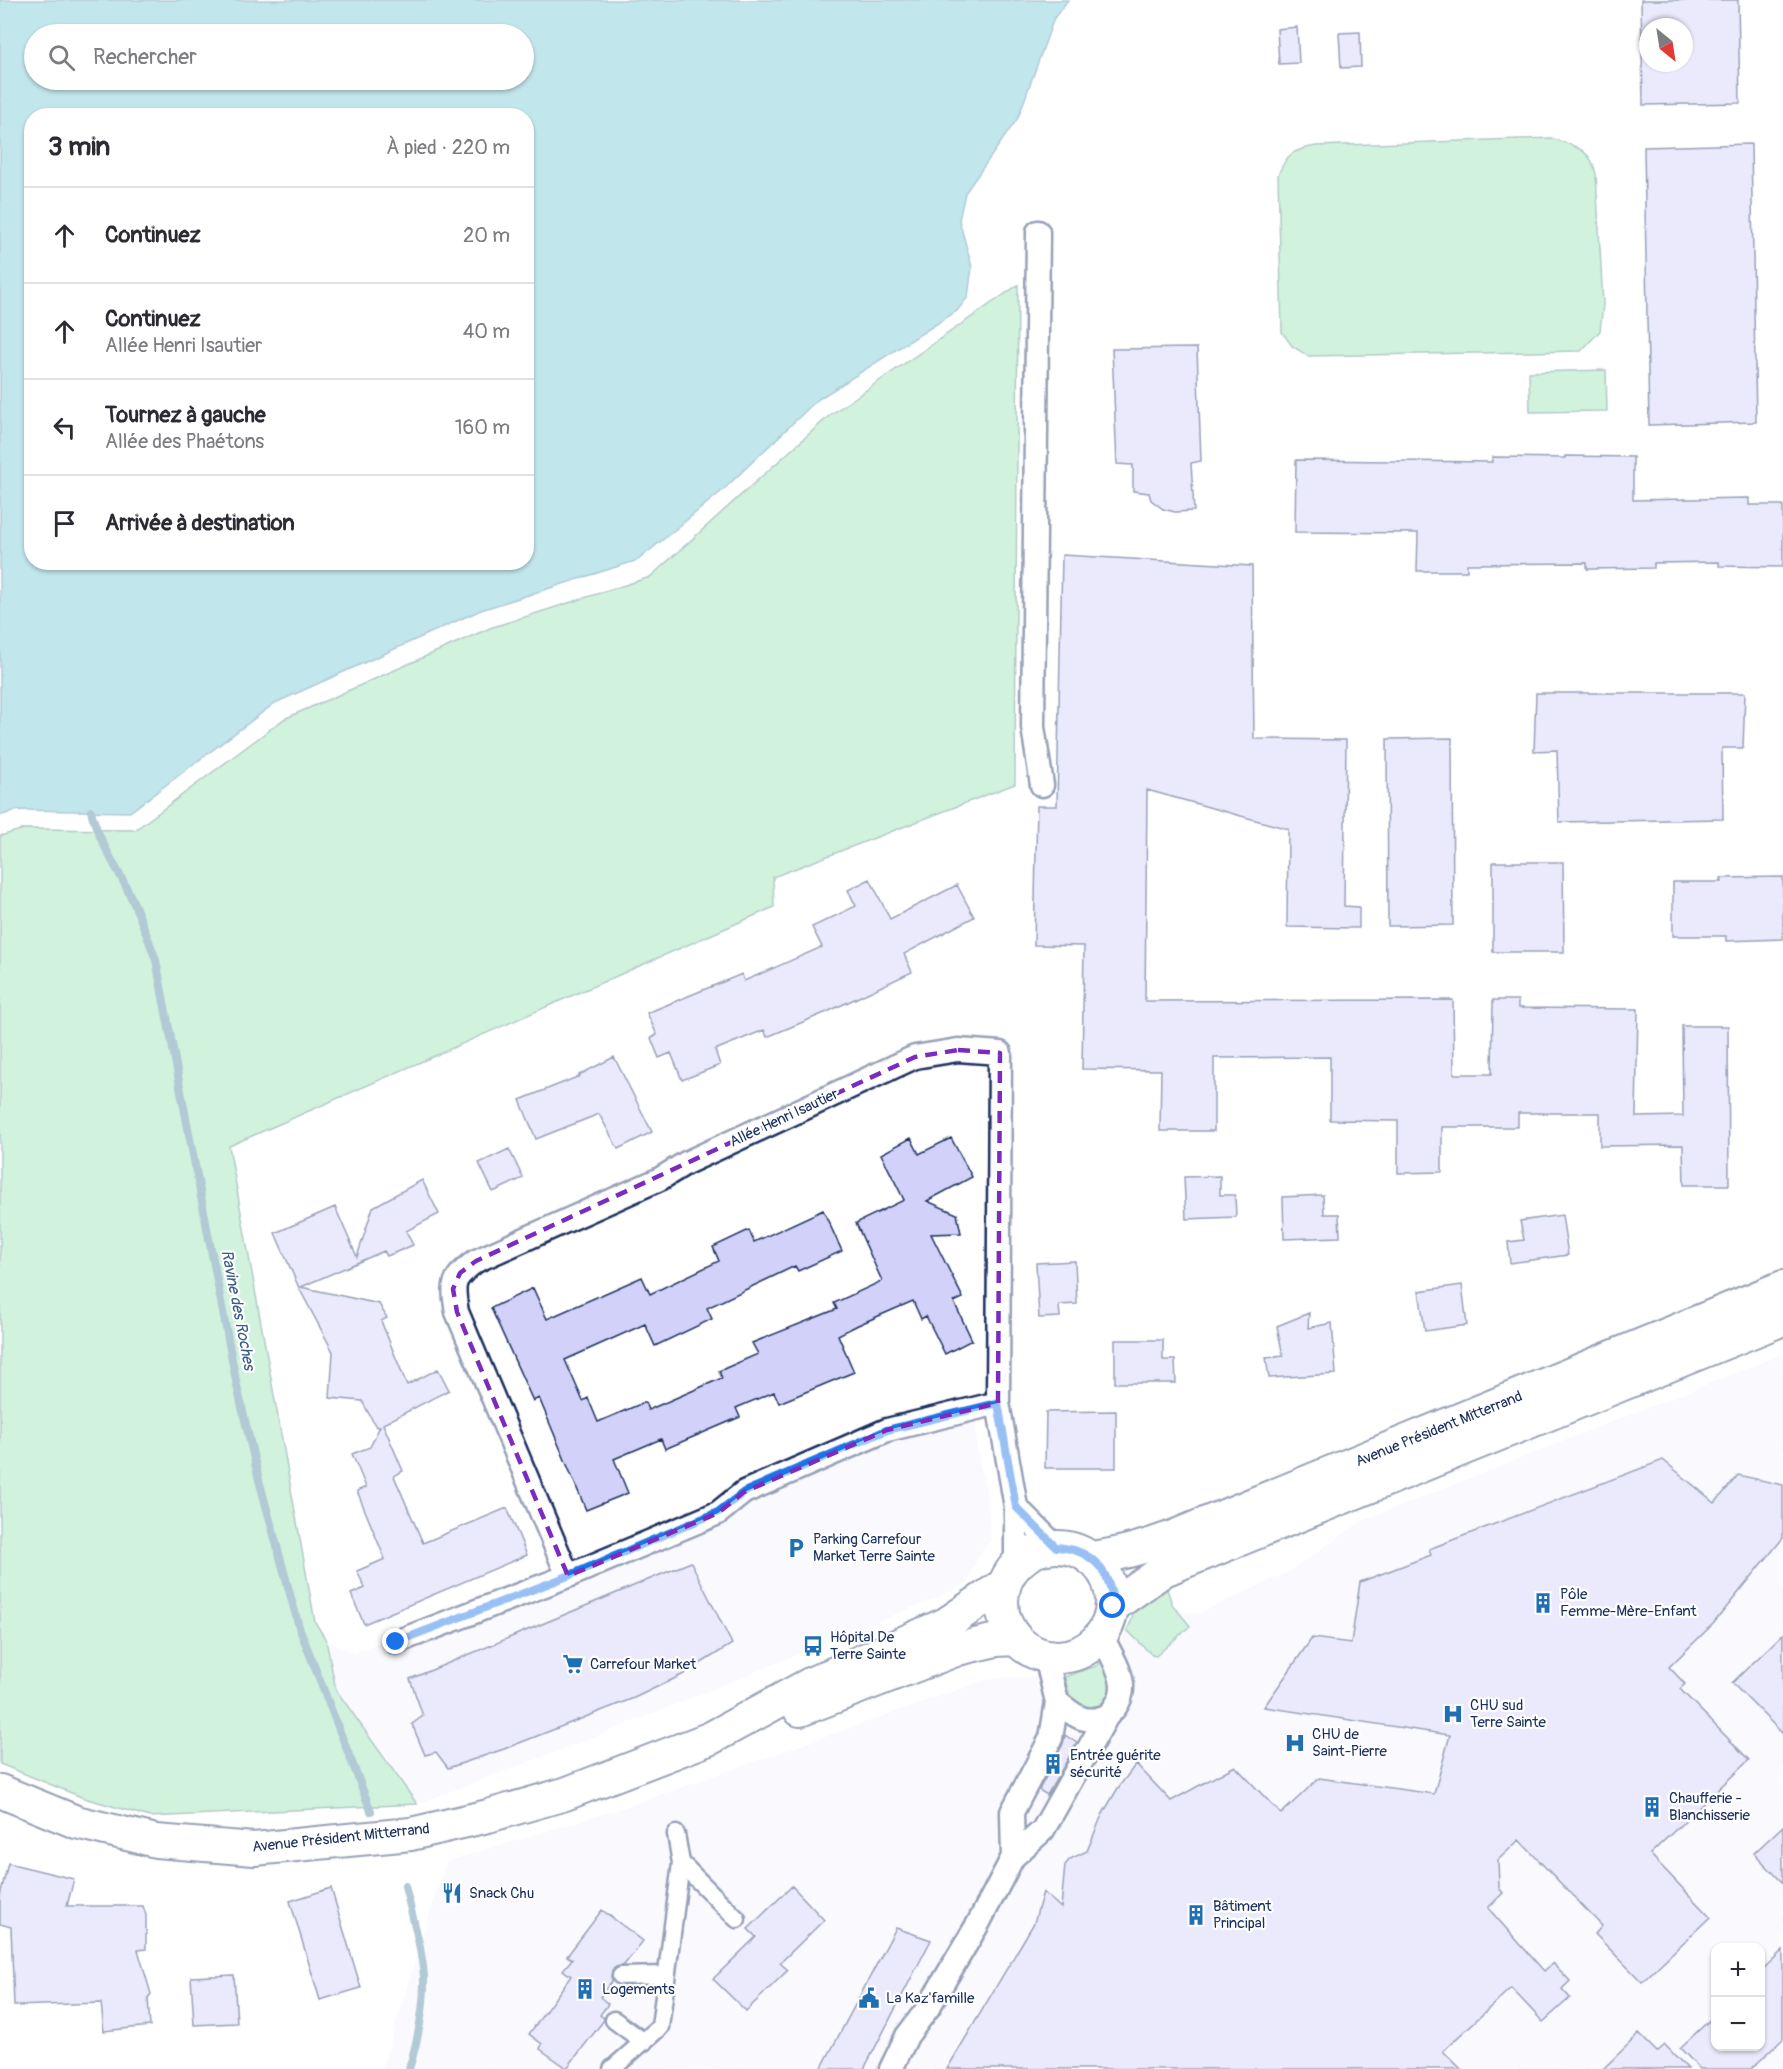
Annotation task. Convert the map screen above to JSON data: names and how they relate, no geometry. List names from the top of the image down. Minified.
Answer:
{"streets":{"main road":["Avenue Président Mitterrand"],"street":["Allée Henri Isautier"]},"crossings":[["Allée Henri Isautier","Avenue Président Mitterrand"]],"water":["Ravine des Roches"],"places":{"parking":["Parking Carrefour Market Terre Sainte"],"building":["Pôle Femme-Mère-Enfant","Entrée guérite sécurité","Chaufferie - Blanchisserie","Bâtiment Principal","Logements"],"bus stop":["Hôpital De Terre Sainte"],"supermarket":["Carrefour Market"],"hospital":["CHU sud Terre Sainte","CHU de Saint-Pierre"],"restaurant":["Snack Chu"],"public building":["La Kaz'famille"]},"north":"bottom right","page":{"search":"Rechercher","heading":["3 min","À pied · 220 m"],"list":[["Continuez","20 m"],["Continuez","Allée Henri Isautier","40 m"],["Tournez à gauche","Allée des Phaétons","160 m"],"Arrivée à destination"],"map_buttons":["+","−"]}}
